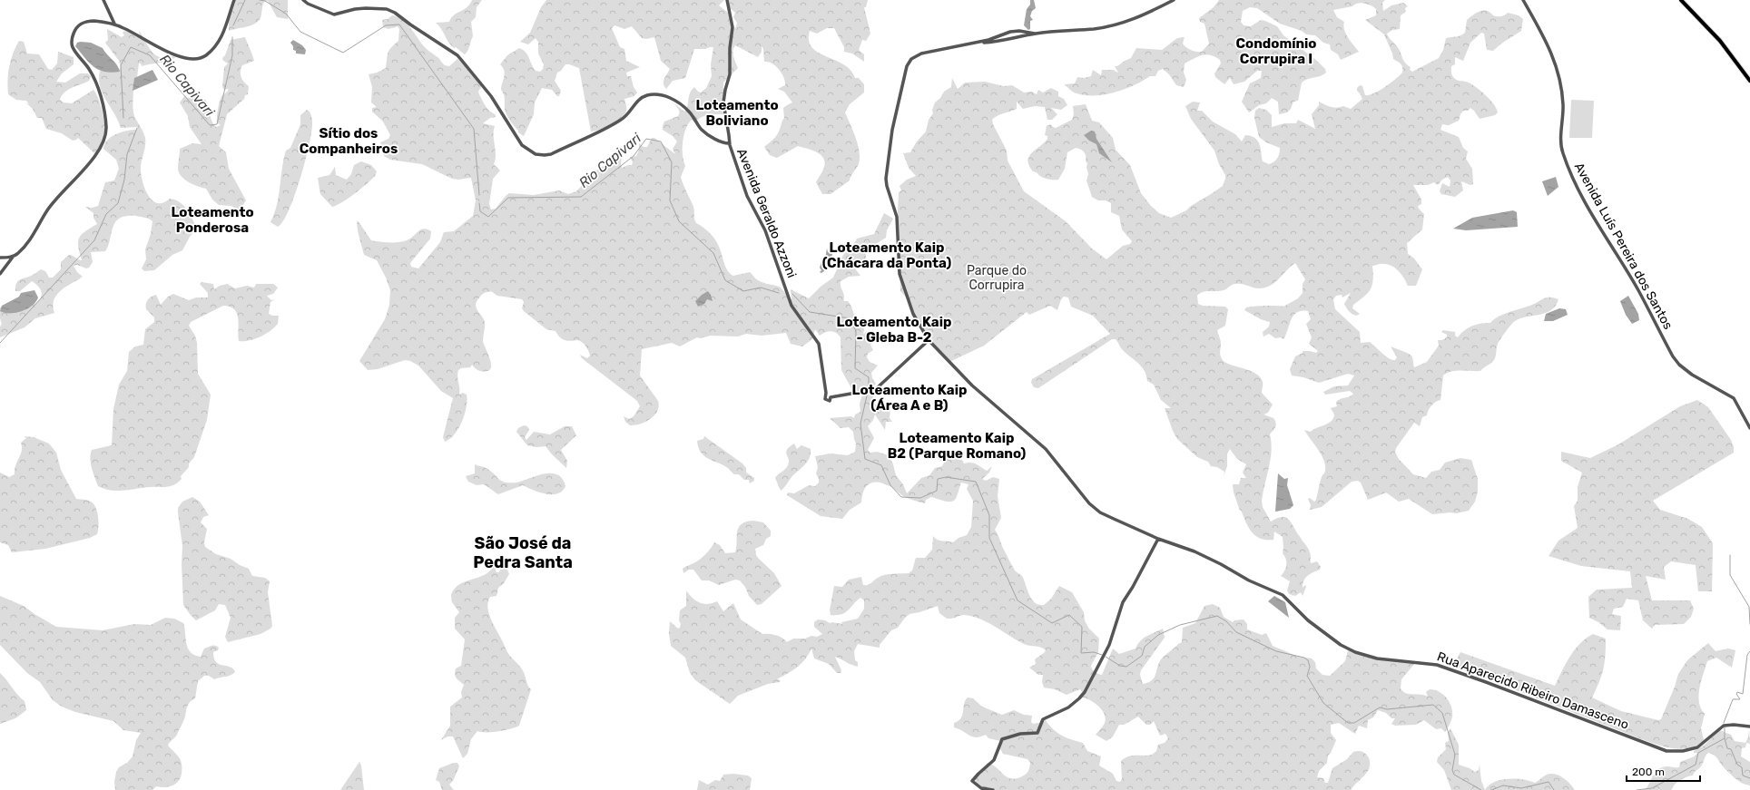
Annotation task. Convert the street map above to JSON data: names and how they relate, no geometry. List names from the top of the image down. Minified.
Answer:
{"streets":{"street":["Avenida Geraldo Azzoni","Avenida Luís Pereira dos Santos","Rua Aparecido Ribeiro Damasceno"]},"crossings":[["Avenida Geraldo Azzoni","Rua Aparecido Ribeiro Damasceno"]],"districts":["Condomínio Corrupira I","Loteamento Boliviano","Sítio dos Companheiros","Loteamento Ponderosa","Loteamento Kaip (Chácara da Ponta)","Loteamento Kaip - Gleba B-2","Loteamento Kaip (Área A e B)","Loteamento Kaip B2 (Parque Romano)","São José da Pedra Santa"],"water":["Rio Capivari"],"parks":["Parque do Corrupira"],"scale_bar":"200 m"}
